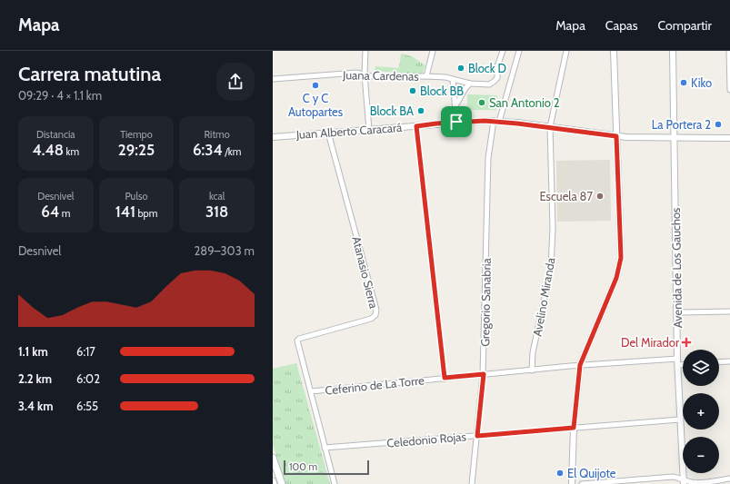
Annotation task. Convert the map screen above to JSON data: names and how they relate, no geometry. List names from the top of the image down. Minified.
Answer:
{"streets":{"street":["Juana Cardenas","Juan Alberto Caracará","Avenida de Los Gauchos","Atanasio Sierra","Avelino Miranda","Gregorio Sanabria","Ceferino de La Torre","Celedonio Rojas"]},"crossings":[["Juan Alberto Caracará","Avenida de Los Gauchos"],["Juan Alberto Caracará","Atanasio Sierra"],["Juan Alberto Caracará","Avelino Miranda"],["Juan Alberto Caracará","Gregorio Sanabria"],["Avenida de Los Gauchos","Ceferino de La Torre"],["Avenida de Los Gauchos","Celedonio Rojas"],["Atanasio Sierra","Ceferino de La Torre"],["Atanasio Sierra","Celedonio Rojas"],["Avelino Miranda","Ceferino de La Torre"],["Gregorio Sanabria","Ceferino de La Torre"],["Gregorio Sanabria","Celedonio Rojas"]],"places":{"other":["Block D","Kiko","C y C Autopartes","Block BB","San Antonio 2","Block BA","La Portera 2","Escuela 87","El Quijote"],"health":["Del Mirador"]},"scale_bar":"100 m","page":{"header":"Mapa","nav":["Mapa","Capas","Compartir"],"heading":["Carrera matutina","09:29 · 4 × 1.1 km"],"stats":[["Distancia","4.48 km"],["Tiempo","29:25"],["Ritmo","6:34 /km"],["Desnivel","64 m"],["Pulso","141 bpm"],["kcal","318"]],"chart":["Desnivel","289–303 m"],"list":[{"name":"1.1 km","note":"6:17"},{"name":"2.2 km","note":"6:02"},{"name":"3.4 km","note":"6:55"}],"map_buttons":["+","−"],"scale":"100 m"}}
